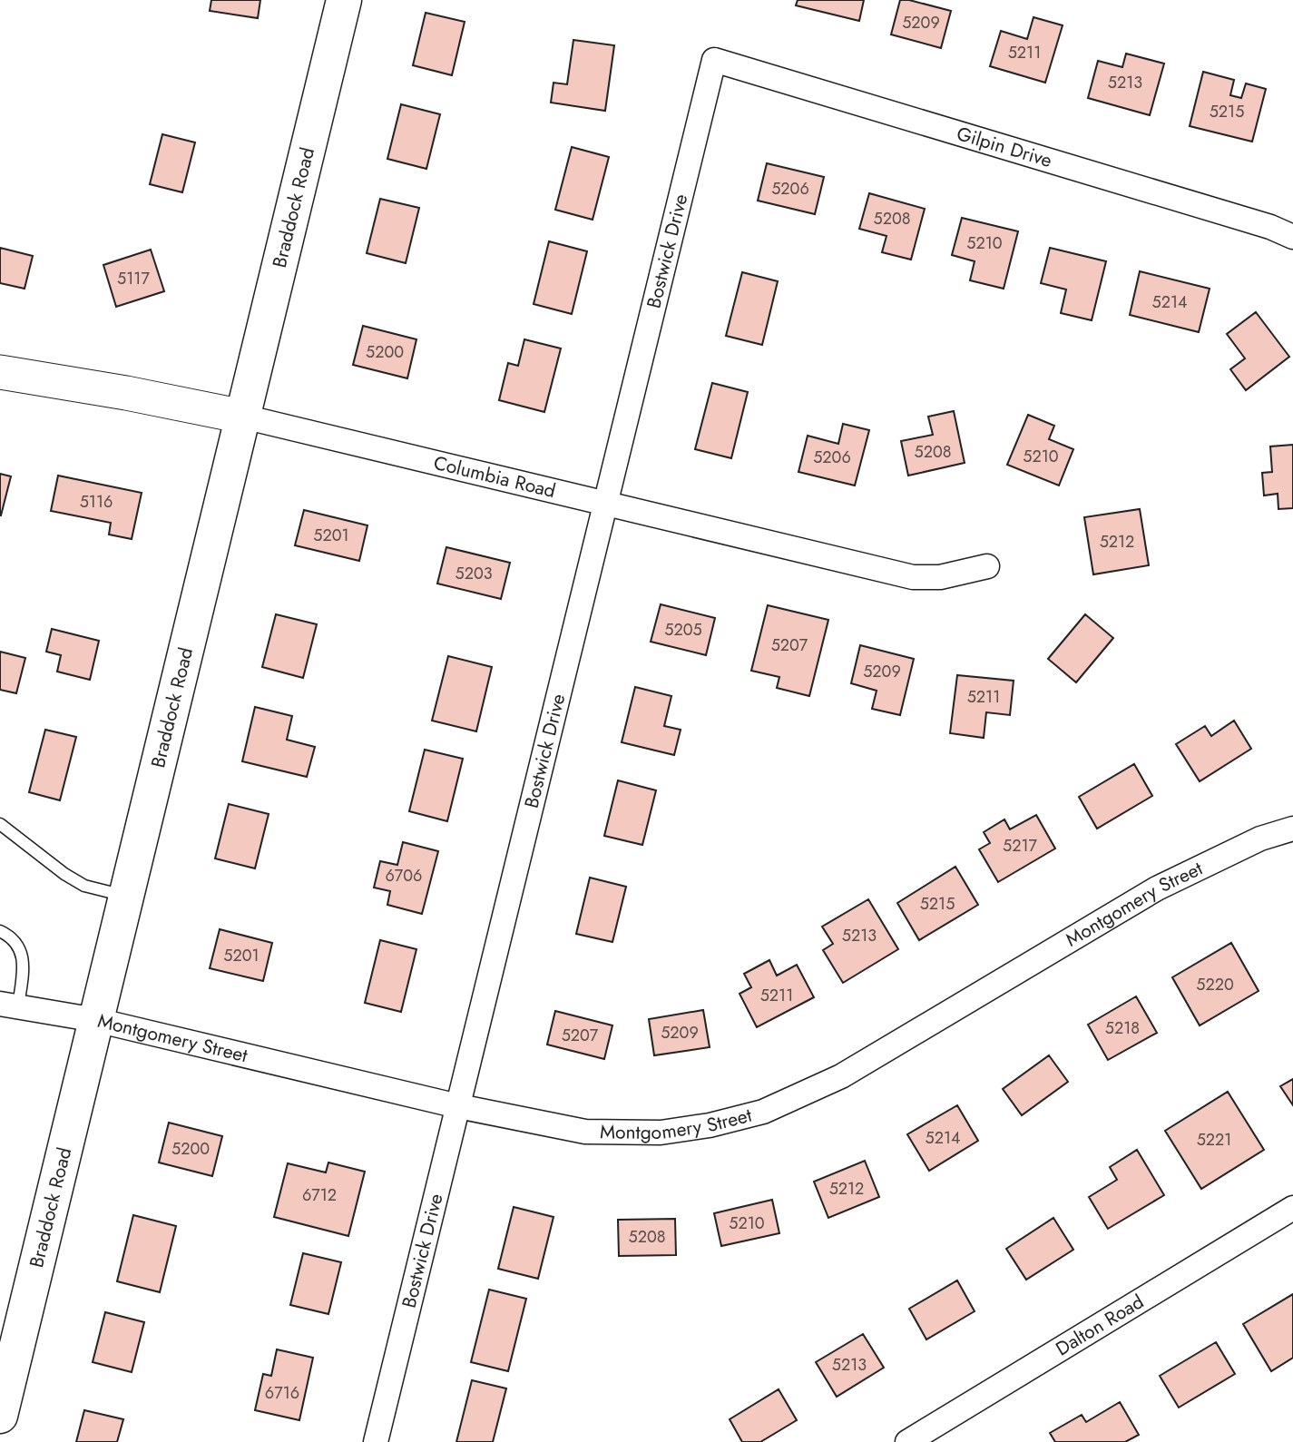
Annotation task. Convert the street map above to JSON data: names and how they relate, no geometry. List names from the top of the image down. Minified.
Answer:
{"streets":{"main road":["Braddock Road"],"street":["Gilpin Drive","Bostwick Drive","Columbia Road","Montgomery Street","Dalton Road"]},"crossings":[["Gilpin Drive","Bostwick Drive"],["Braddock Road","Columbia Road"],["Braddock Road","Montgomery Street"],["Bostwick Drive","Columbia Road"],["Bostwick Drive","Montgomery Street"]],"house_numbers":["5209","5211","5213","5215","5206","5208","5210","5117","5214","5200","5208","5210","5206","5116","5201","5212","5203","5205","5207","5209","5211","5217","6706","5215","5213","5201","5220","5211","5218","5209","5207","5214","5221","5200","5212","6712","5210","5208","5213","6716"]}
